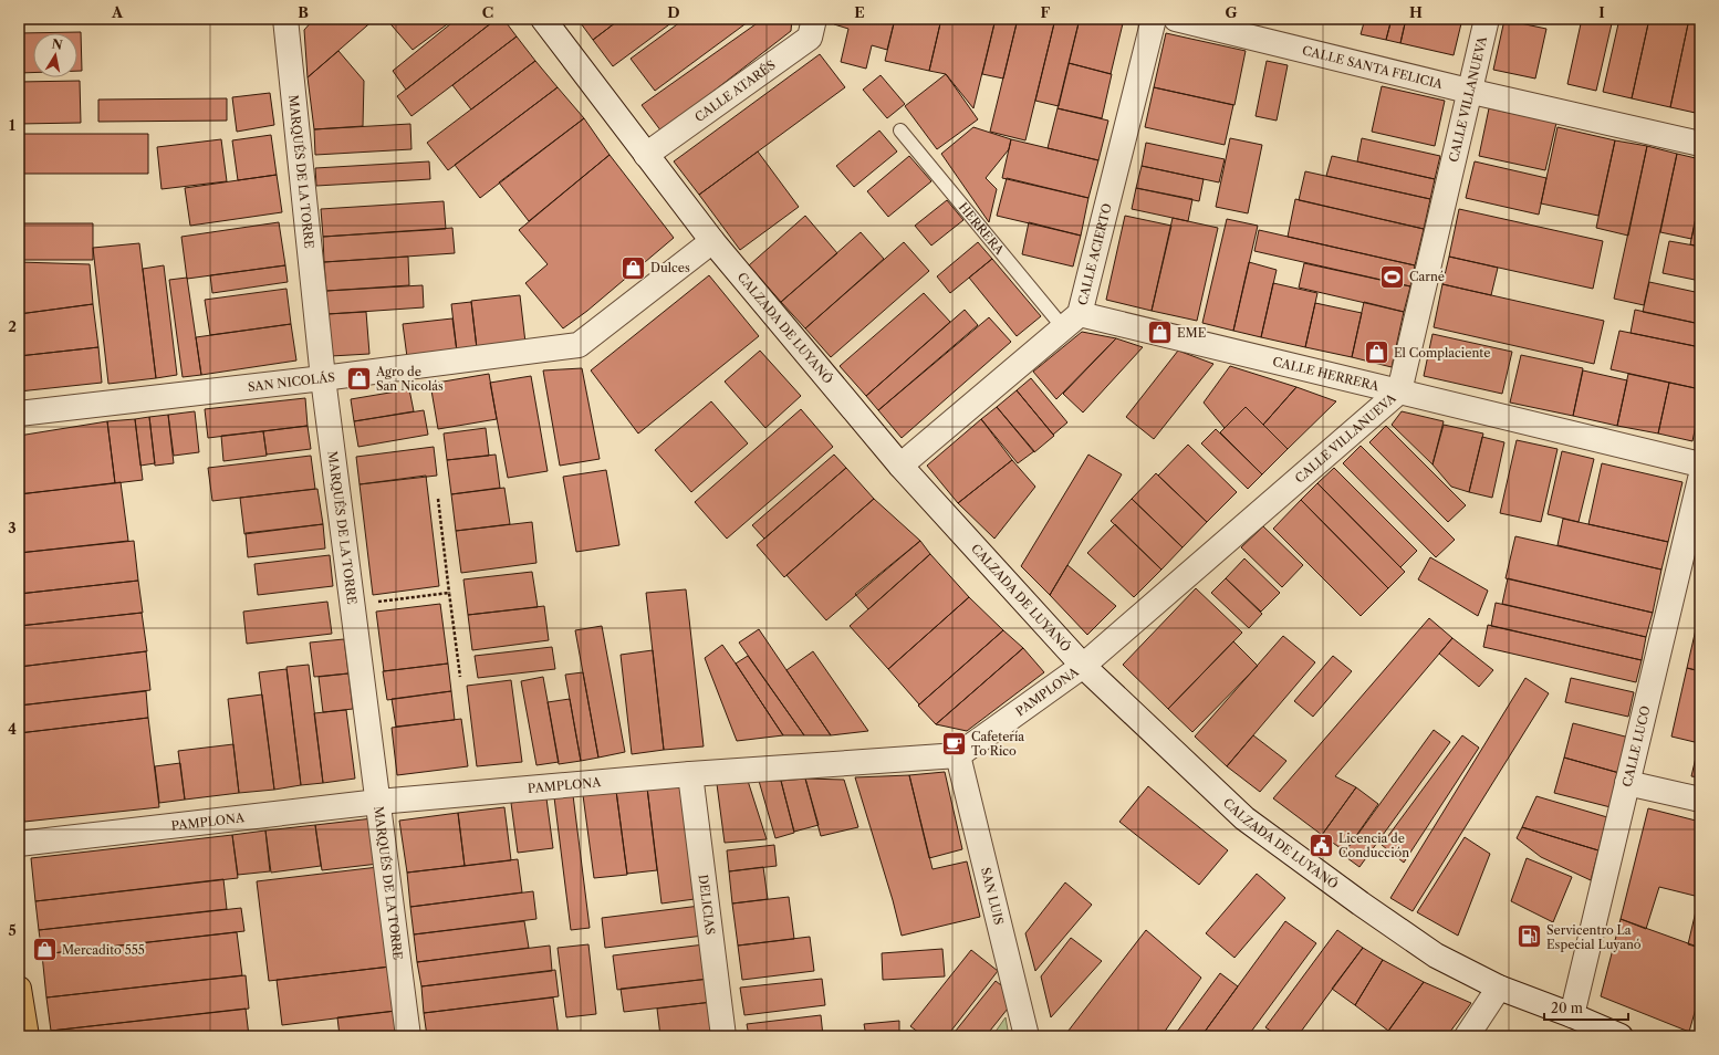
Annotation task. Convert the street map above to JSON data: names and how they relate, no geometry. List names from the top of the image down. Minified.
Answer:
{"streets":{"street":["CALLE SANTA FELICIA","CALLE ATARÉS","CALLE VILLANUEVA","MARQUÉS DE LA TORRE","CALLE ACIERTO","CALZADA DE LUYANÓ","CALLE HERRERA","SAN NICOLÁS","PAMPLONA","CALLE LUCO","SAN LUIS","DELICIAS"],"lane":["HERRERA"]},"crossings":[["CALLE SANTA FELICIA","CALLE VILLANUEVA"],["CALLE ATARÉS","CALZADA DE LUYANÓ"],["CALLE VILLANUEVA","CALZADA DE LUYANÓ"],["CALLE VILLANUEVA","CALLE HERRERA"],["CALLE VILLANUEVA","PAMPLONA"],["MARQUÉS DE LA TORRE","SAN NICOLÁS"],["MARQUÉS DE LA TORRE","PAMPLONA"],["HERRERA","CALLE ACIERTO"],["HERRERA","CALLE HERRERA"],["CALLE ACIERTO","CALLE HERRERA"],["CALZADA DE LUYANÓ","SAN NICOLÁS"],["CALZADA DE LUYANÓ","PAMPLONA"],["CALZADA DE LUYANÓ","CALLE LUCO"],["PAMPLONA","SAN LUIS"],["PAMPLONA","DELICIAS"]],"places":{"shop":["Dulces","EME","El Complaciente","Agro de San Nicolás","Mercadito 555"],"sports":["Carné"],"cafe":["Cafetería To Rico"],"public building":["Licencia de Conducción"],"fuel station":["Servicentro La Especial Luyanó"]},"scale_bar":"20 m","north":"top","grid":{"columns":["A","B","C","D","E","F","G","H","I"],"rows":["1","2","3","4","5"]}}
